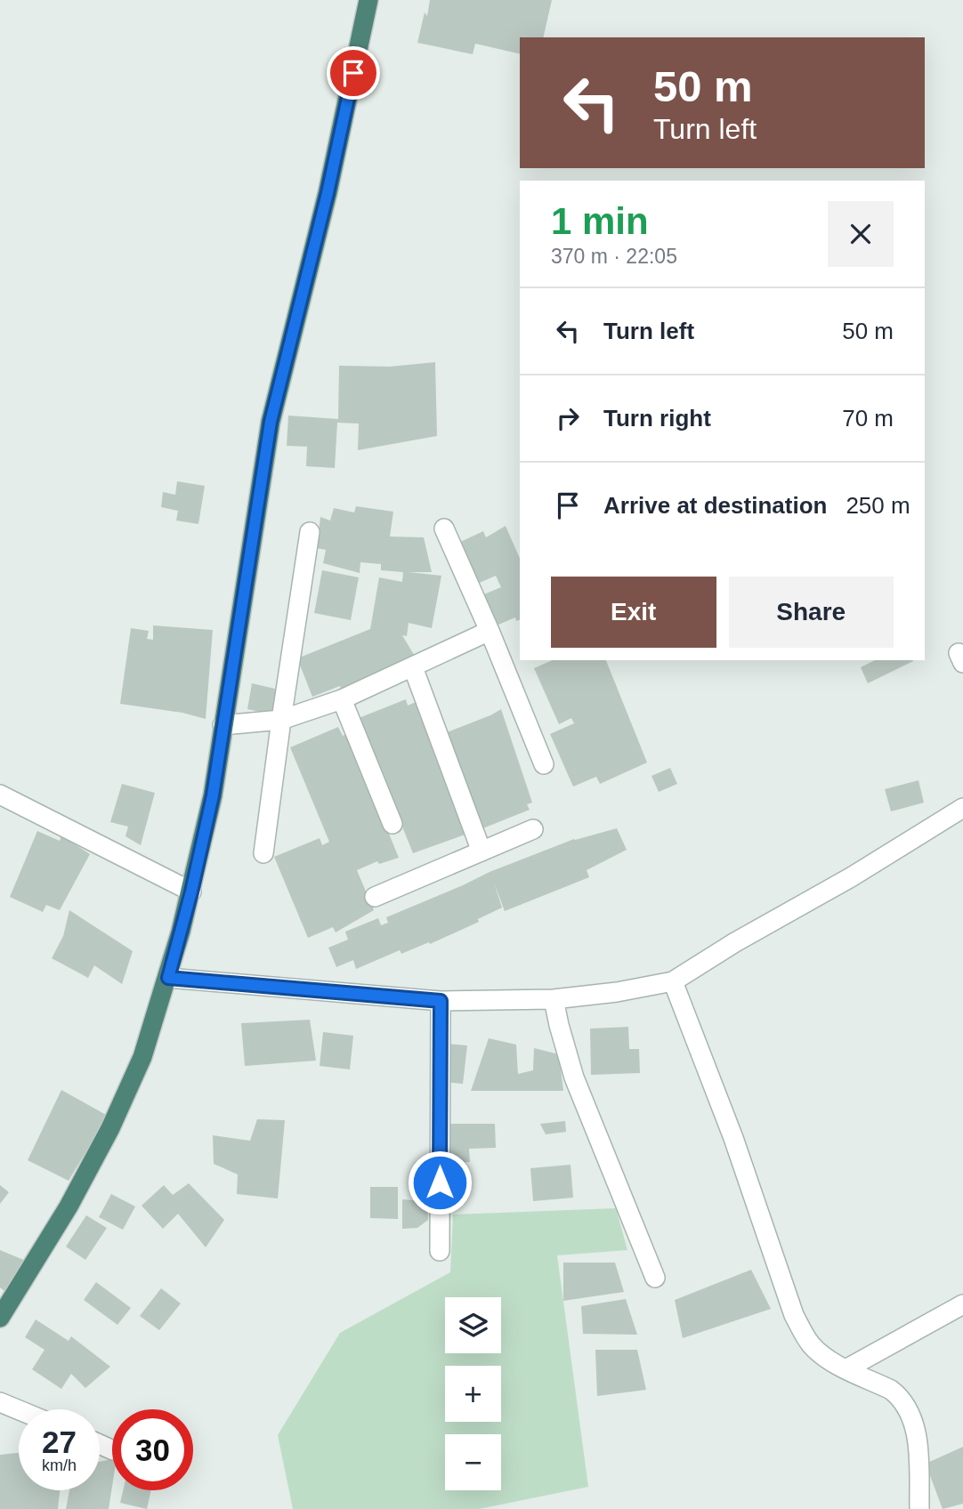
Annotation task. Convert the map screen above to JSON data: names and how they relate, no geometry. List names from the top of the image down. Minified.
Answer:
{"page":{"turn":["50 m","Turn left"],"heading":["1 min","370 m · 22:05"],"list":[{"name":"Turn left","value":"50 m"},{"name":"Turn right","value":"70 m"},{"name":"Arrive at destination","value":"250 m"}],"buttons":["Exit","Share"],"map_buttons":["+","−"],"speed":"27 km/h","limit":"30"}}
